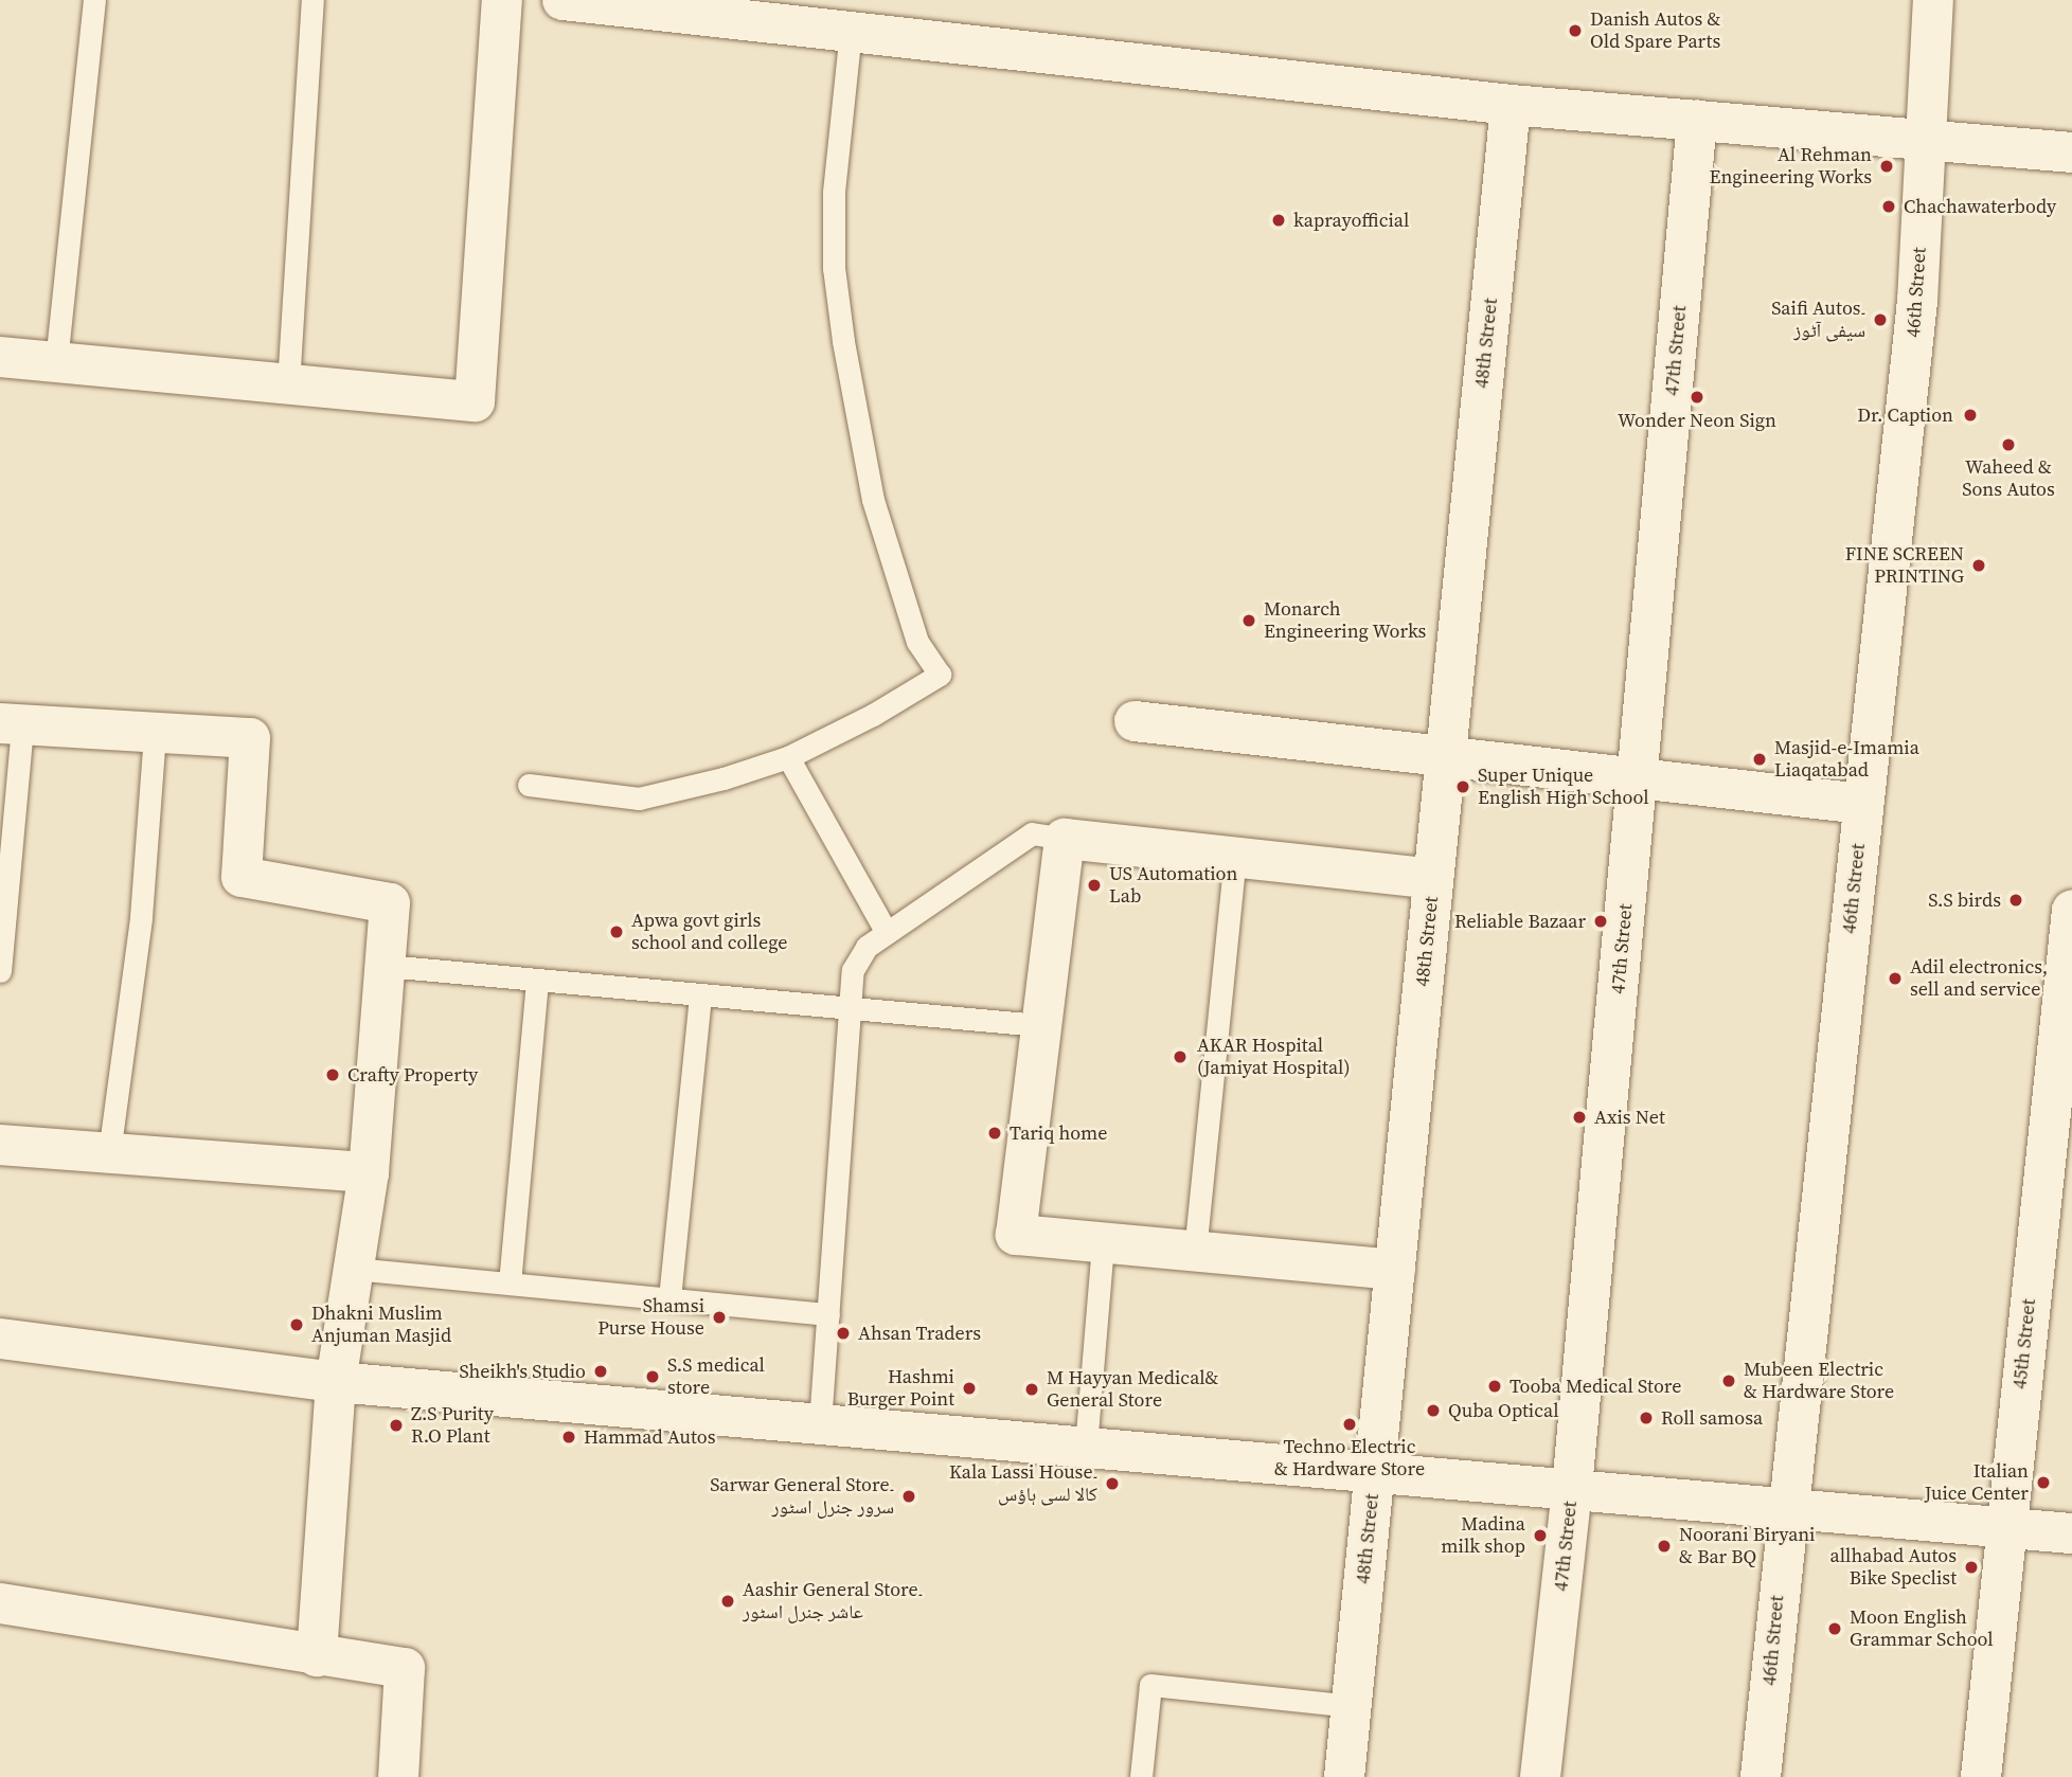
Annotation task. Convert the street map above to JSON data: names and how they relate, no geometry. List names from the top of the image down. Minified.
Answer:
{"streets":{"street":["46th Street","48th Street","47th Street","45th Street"]},"places":["Danish Autos & Old Spare Parts","Al Rehman Engineering Works","Chachawaterbody","kaprayofficial","Saifi Autos۔ سیفی آٹوز","Wonder Neon Sign","Dr. Caption","Waheed & Sons Autos","FINE SCREEN PRINTING","Monarch Engineering Works","Masjid-e-Imamia Liaqatabad","Super Unique English High School","US Automation Lab","S.S birds","Reliable Bazaar","Apwa govt girls school and college","Adil electronics, sell and service","AKAR Hospital (Jamiyat Hospital)","Crafty Property","Axis Net","Tariq home","Shamsi Purse House","Dhakni Muslim Anjuman Masjid","Ahsan Traders","Sheikh's Studio","S.S medical store","Mubeen Electric & Hardware Store","Tooba Medical Store","Hashmi Burger Point","M Hayyan Medical& General Store","Quba Optical","Roll samosa","Techno Electric & Hardware Store","Z.S Purity R.O Plant","Hammad Autos","Italian Juice Center","Kala Lassi House۔ کالا لسی ہاؤس","Sarwar General Store۔ سرور جنرل اسٹور","Madina milk shop","Noorani Biryani & Bar BQ","allhabad Autos Bike Speclist","Aashir General Store۔ عاشر جنرل اسٹور","Moon English Grammar School"]}
